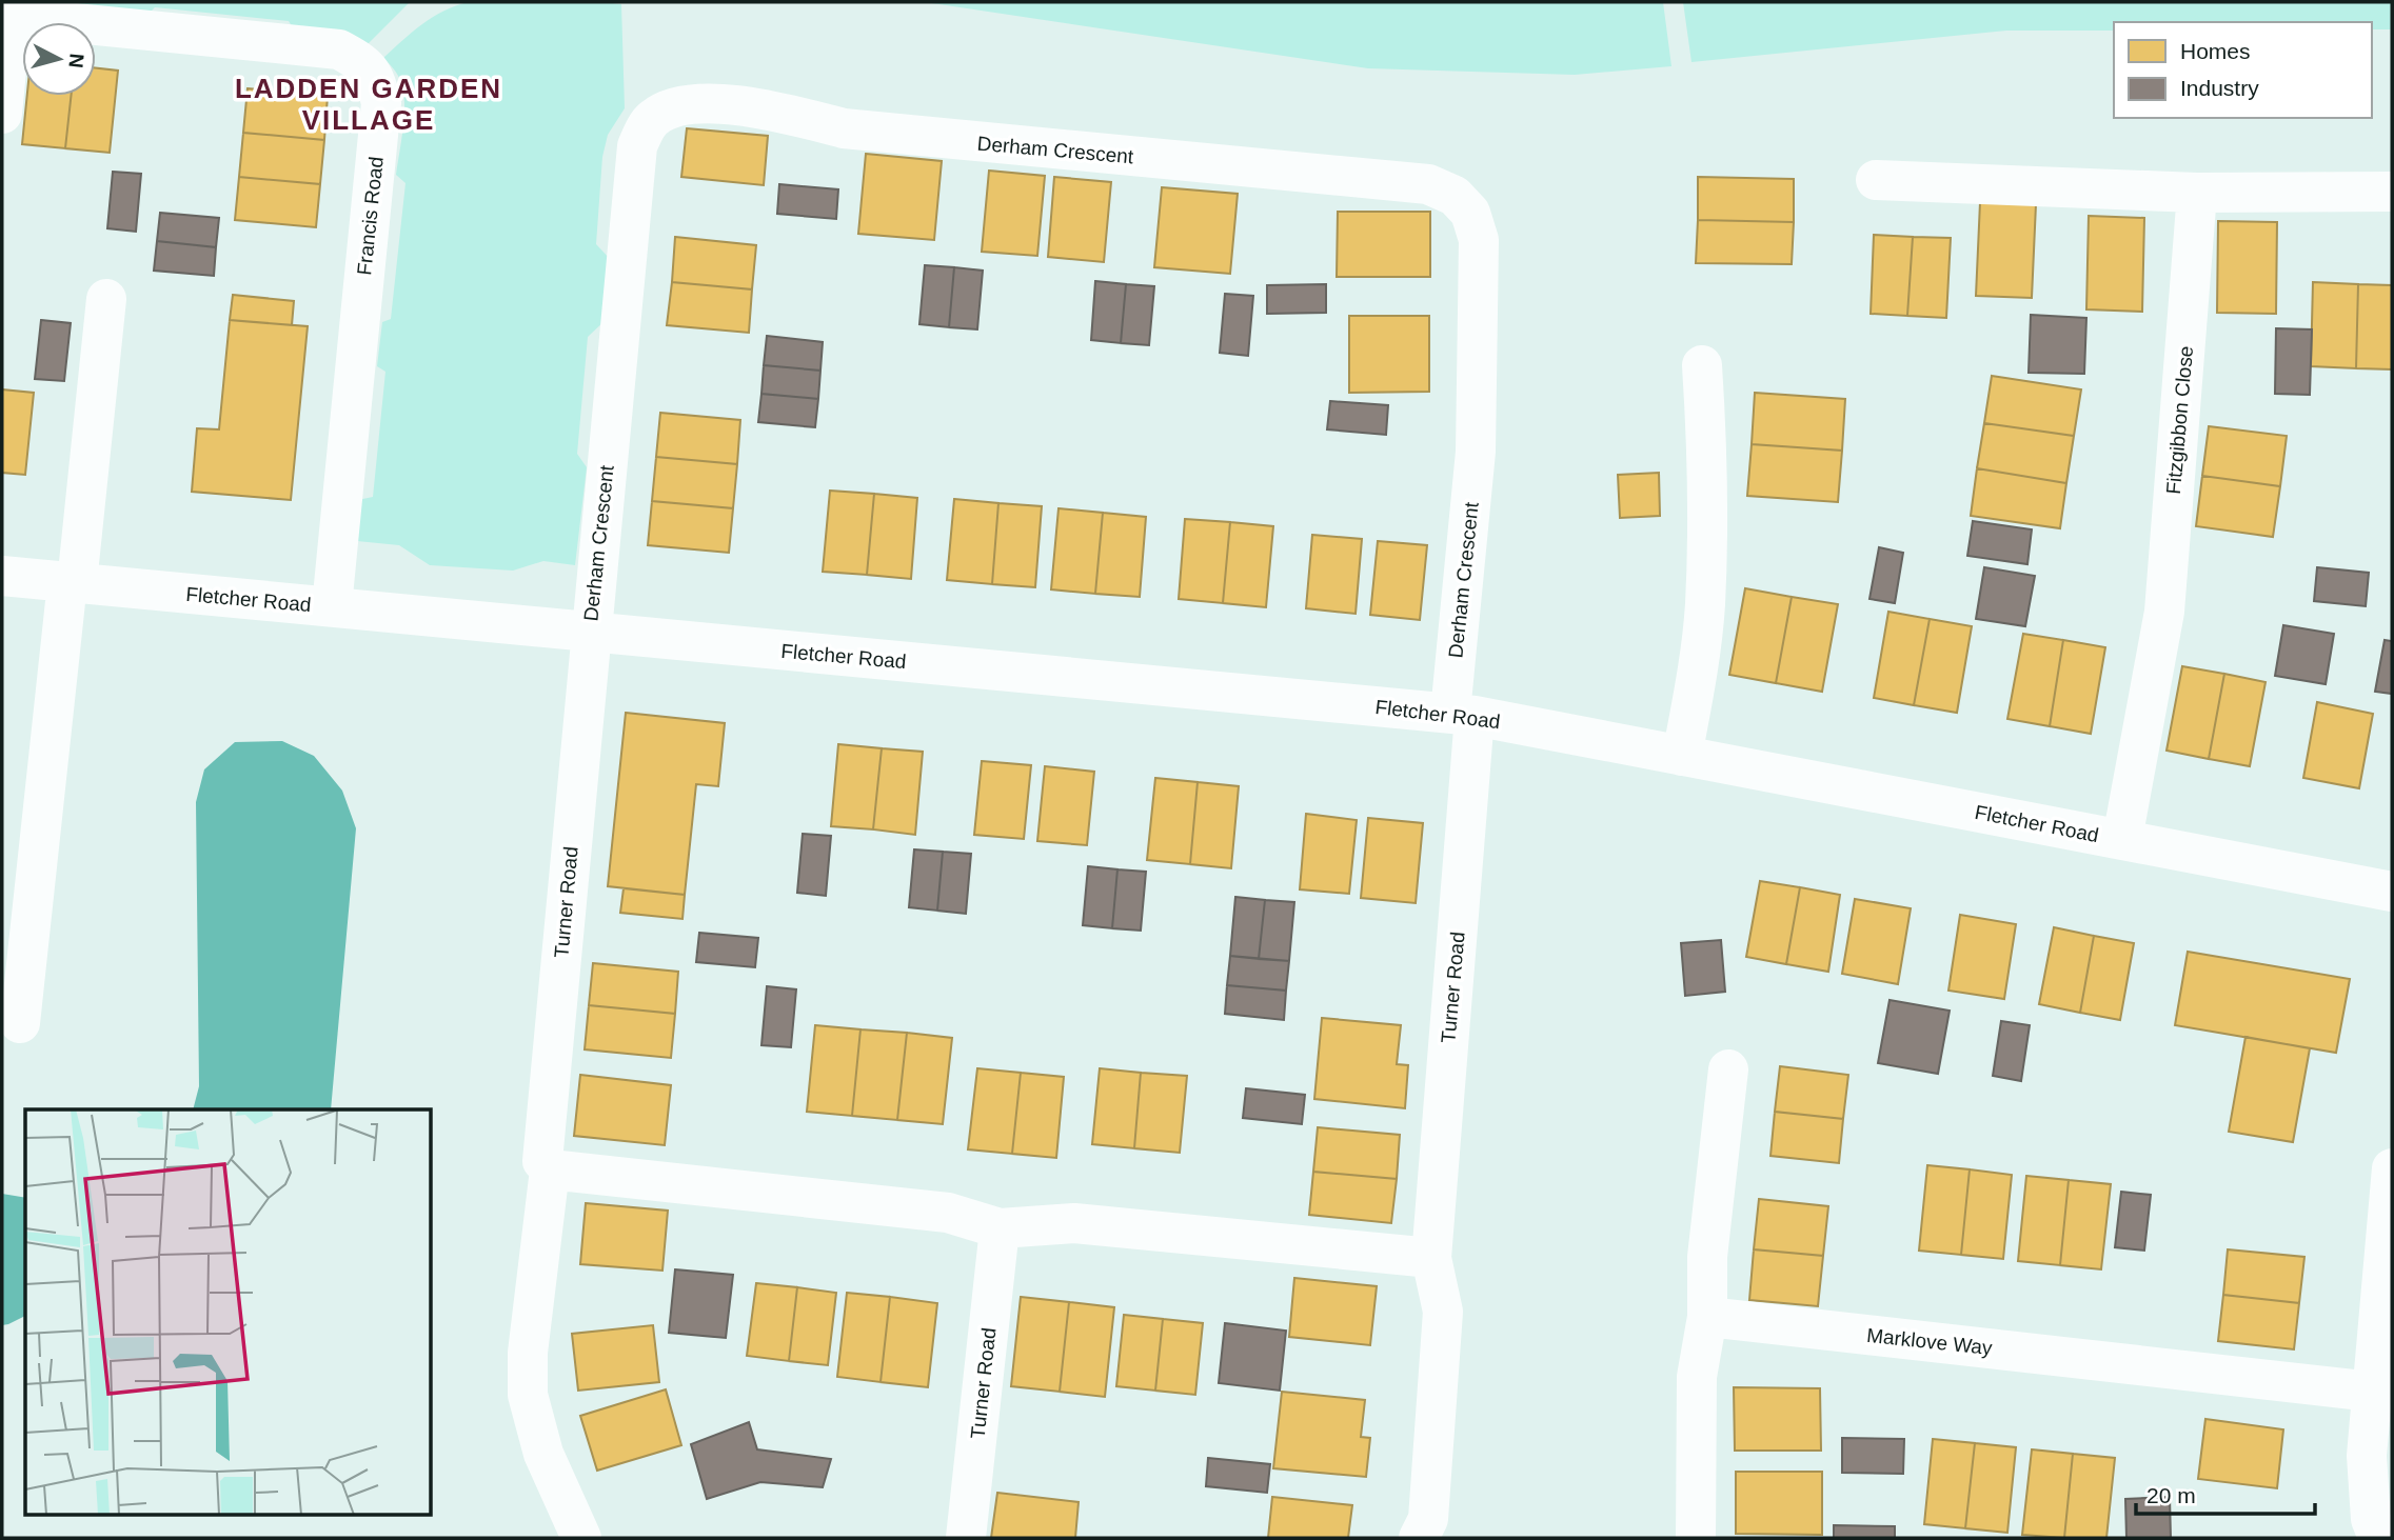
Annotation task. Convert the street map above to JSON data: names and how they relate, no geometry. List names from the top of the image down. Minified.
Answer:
{"streets":{"street":["Derham Crescent","Francis Road","Fitzgibbon Close","Fletcher Road","Turner Road","Marklove Way"]},"crossings":[["Derham Crescent","Fletcher Road"],["Derham Crescent","Turner Road"],["Francis Road","Fletcher Road"],["Fitzgibbon Close","Fletcher Road"],["Fletcher Road","Turner Road"]],"districts":["LADDEN GARDEN VILLAGE"],"legend":["Homes","Industry"],"scale_bar":"20 m","north":"right"}
